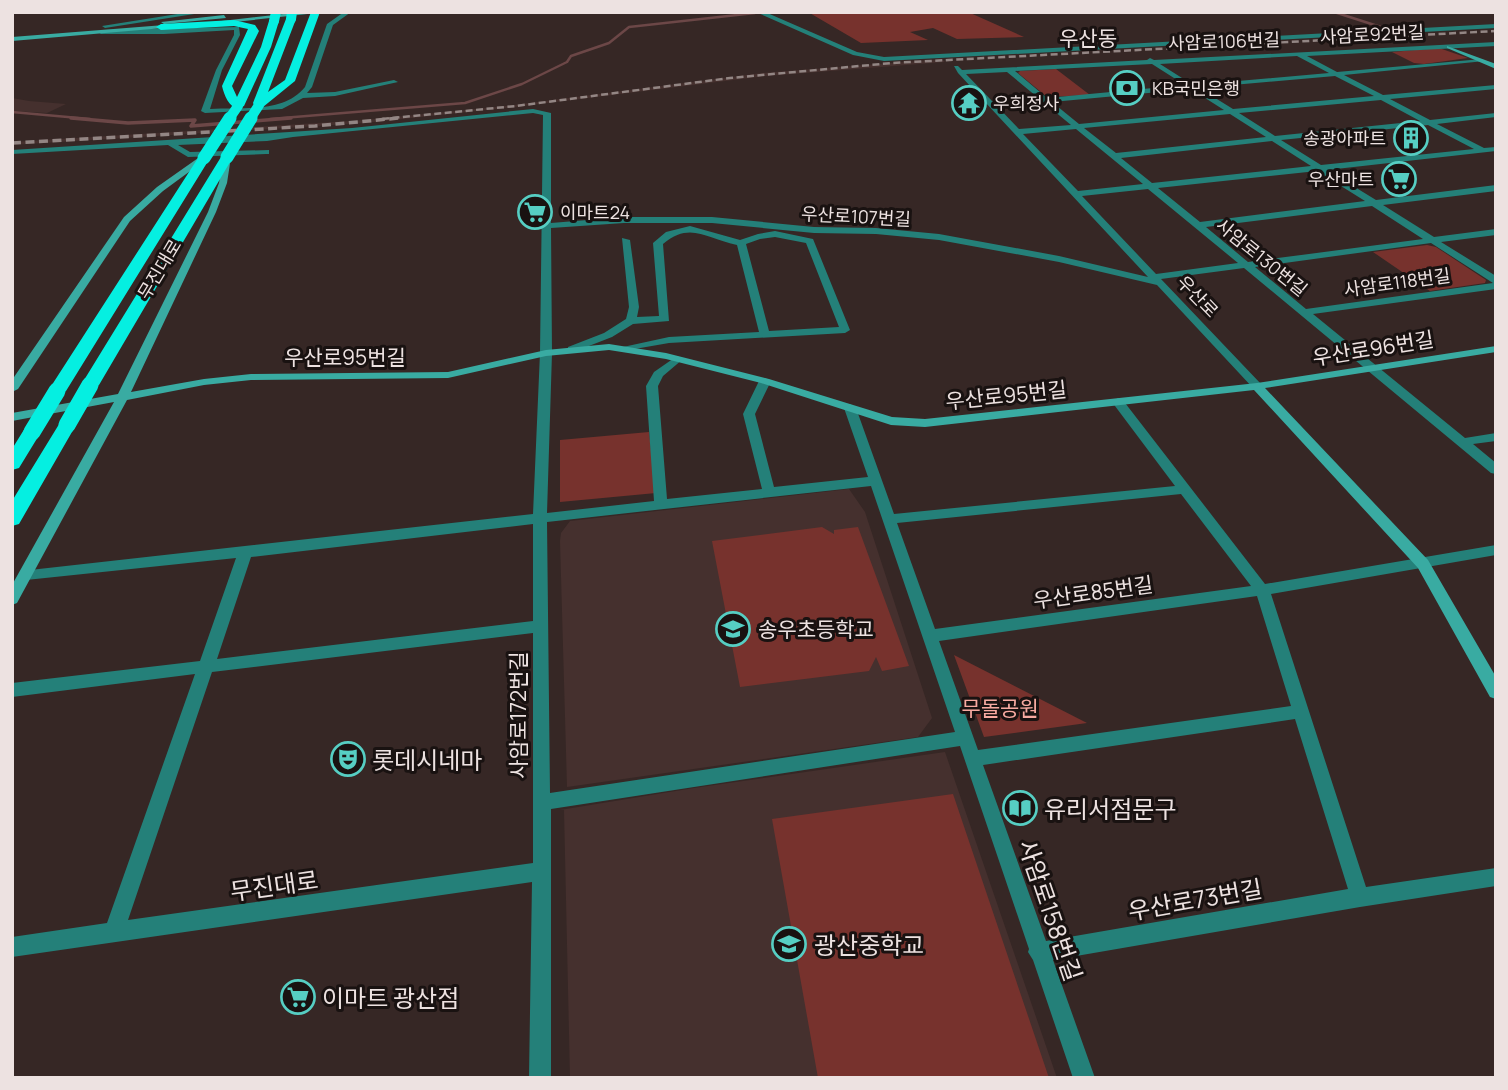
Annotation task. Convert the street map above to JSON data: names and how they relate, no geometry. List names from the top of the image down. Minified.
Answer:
{"streets":{"highway":["무진대로"],"street":["사암로92번길","사암로106번길","우산로107번길","사암로130번길","사암로118번길","우산로","우산로96번길","우산로95번길","우산로85번길","사암로172번길","우산로73번길","사암로158번길"]},"crossings":[["사암로92번길","사암로106번길"],["사암로106번길","사암로130번길"],["사암로106번길","사암로118번길"],["사암로106번길","우산로"],["우산로107번길","사암로118번길"],["우산로107번길","우산로"],["우산로107번길","사암로172번길"],["사암로130번길","사암로118번길"],["사암로130번길","우산로96번길"],["무진대로","우산로95번길"],["무진대로","사암로172번길"],["사암로118번길","우산로"],["우산로","우산로96번길"],["우산로","우산로95번길"],["우산로","우산로85번길"],["우산로96번길","우산로95번길"],["우산로95번길","사암로172번길"],["우산로95번길","사암로158번길"],["우산로85번길","사암로158번길"],["우산로73번길","사암로158번길"]],"districts":["우산동"],"parks":["무돌공원"],"places":{"bank":["KB국민은행"],"temple":["우희정사"],"building":["송광아파트"],"supermarket":["우산마트","이마트24","이마트 광산점"],"school or university":["송우초등학교","광산중학교"],"theatre":["롯데시네마"],"library":["유리서점문구"]}}
